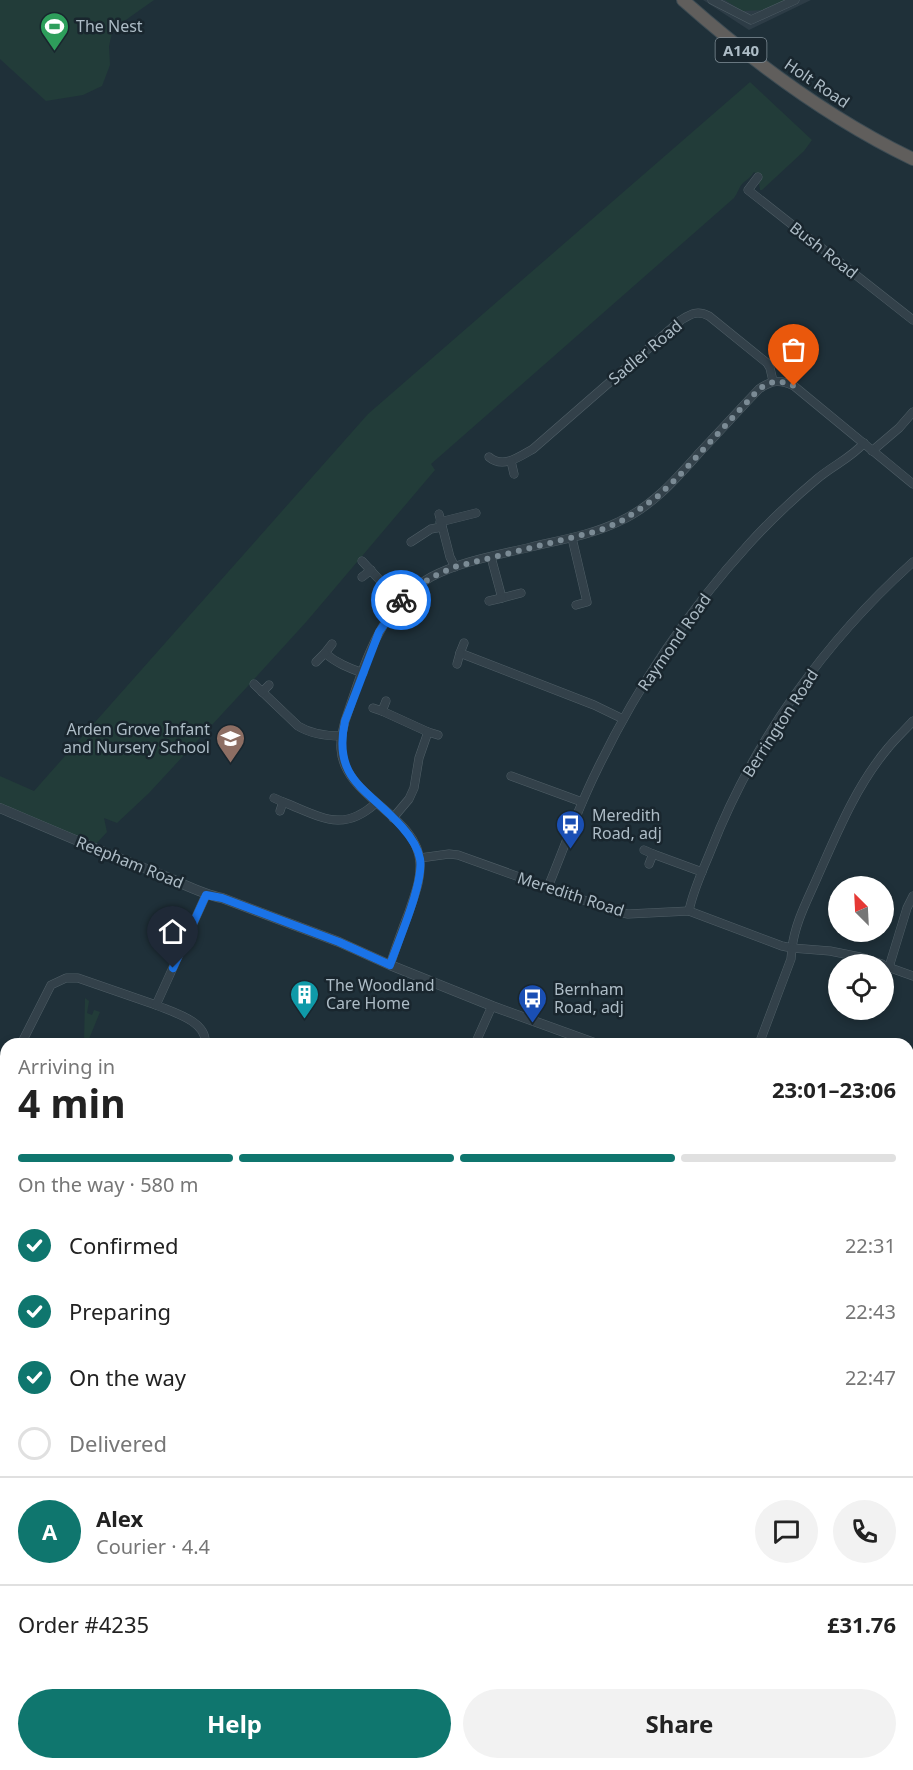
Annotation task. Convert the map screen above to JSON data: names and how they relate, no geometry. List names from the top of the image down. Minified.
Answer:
{"streets":{"highway":["A140","Holt Road"],"street":["Bush Road","Sadler Road","Raymond Road","Berrington Road","Reepham Road","Meredith Road"]},"crossings":[["Raymond Road","Meredith Road"],["Berrington Road","Meredith Road"]],"places":{"sports":["The Nest"],"school or university":["Arden Grove Infant and Nursery School"],"bus stop":["Meredith Road, adj","Bernham Road, adj"],"building":["The Woodland Care Home"]},"north":"top left","page":{"heading":["4 min","Arriving in","23:01–23:06"],"panel":["Alex","Courier · 4.4","Order #4235","£31.76"],"bar":"On the way · 580 m","list":[["Confirmed","22:31"],["Preparing","22:43"],["On the way","22:47"],"Delivered"],"round":"A","buttons":["Help","Share"]}}
